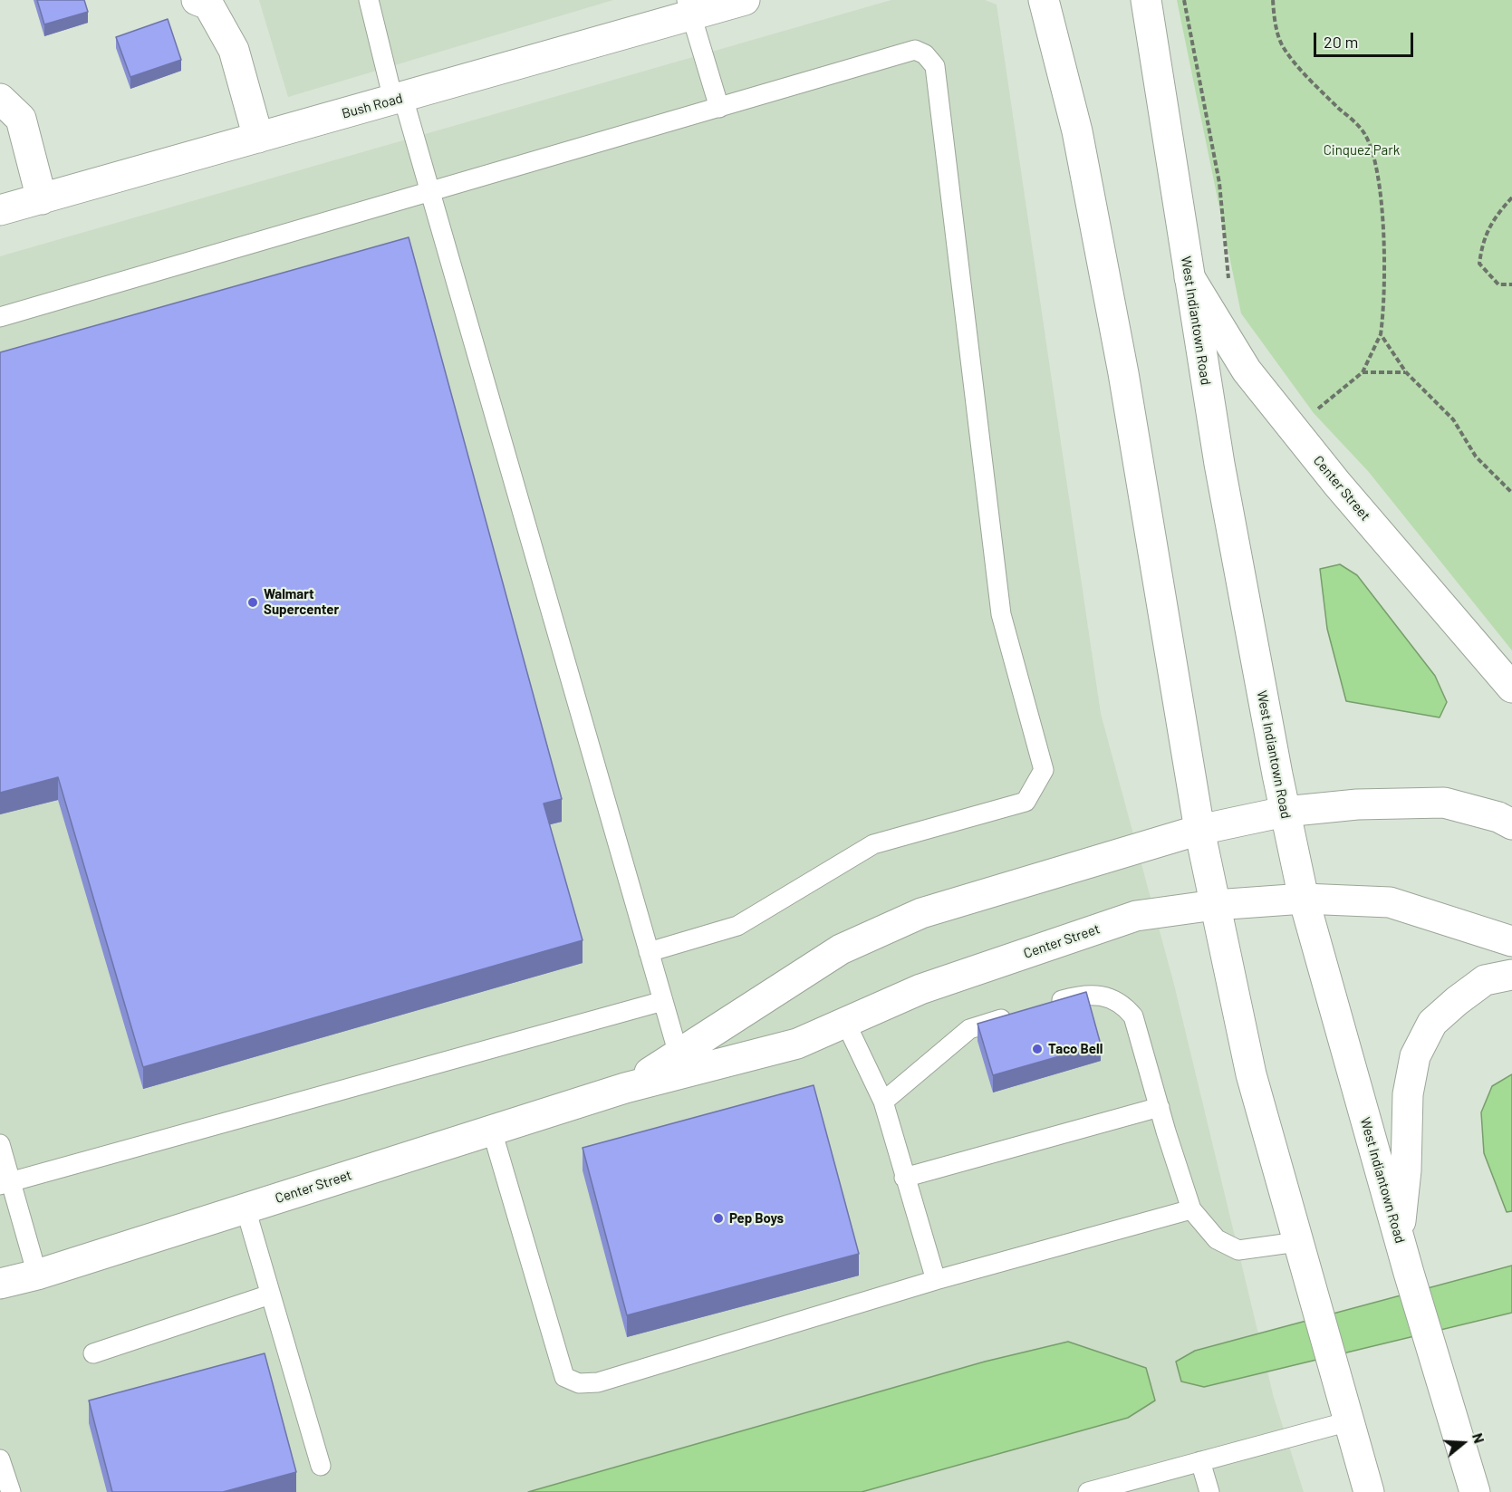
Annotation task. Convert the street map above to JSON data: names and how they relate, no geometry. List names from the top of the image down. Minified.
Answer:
{"streets":{"street":["Bush Road","West Indiantown Road","Center Street"]},"crossings":[["West Indiantown Road","Center Street"]],"parks":["Cinquez Park"],"places":["Walmart Supercenter","Taco Bell","Pep Boys"],"scale_bar":"20 m","north":"right"}
